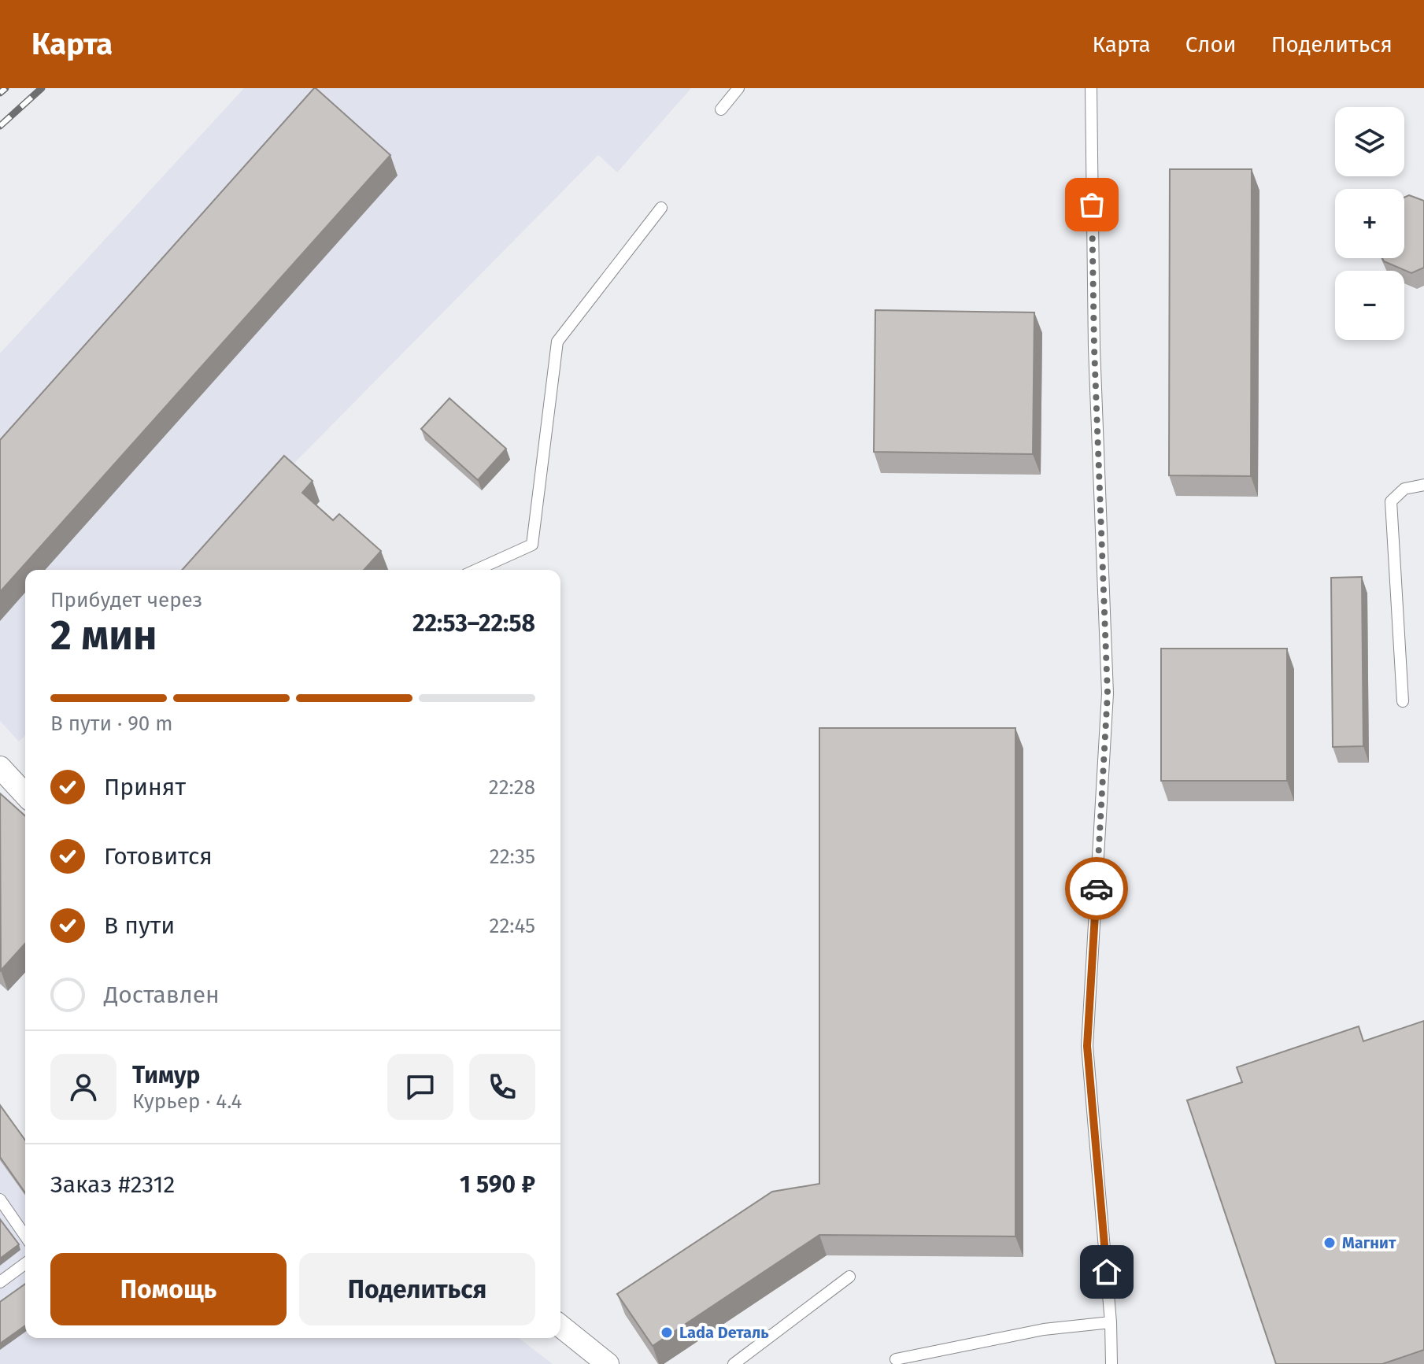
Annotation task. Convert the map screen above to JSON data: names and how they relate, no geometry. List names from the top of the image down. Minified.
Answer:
{"places":["Магнит","Lada Dеталь"],"page":{"header":"Карта","nav":["Карта","Слои","Поделиться"],"map_buttons":["+","−"],"heading":["2 мин","Прибудет через","22:53–22:58"],"panel":["Тимур","Курьер · 4.4","Заказ #2312","1 590 ₽"],"bar":"В пути · 90 m","list":[["Принят","22:28"],["Готовится","22:35"],["В пути","22:45"],"Доставлен"],"buttons":["Помощь","Поделиться"]}}
